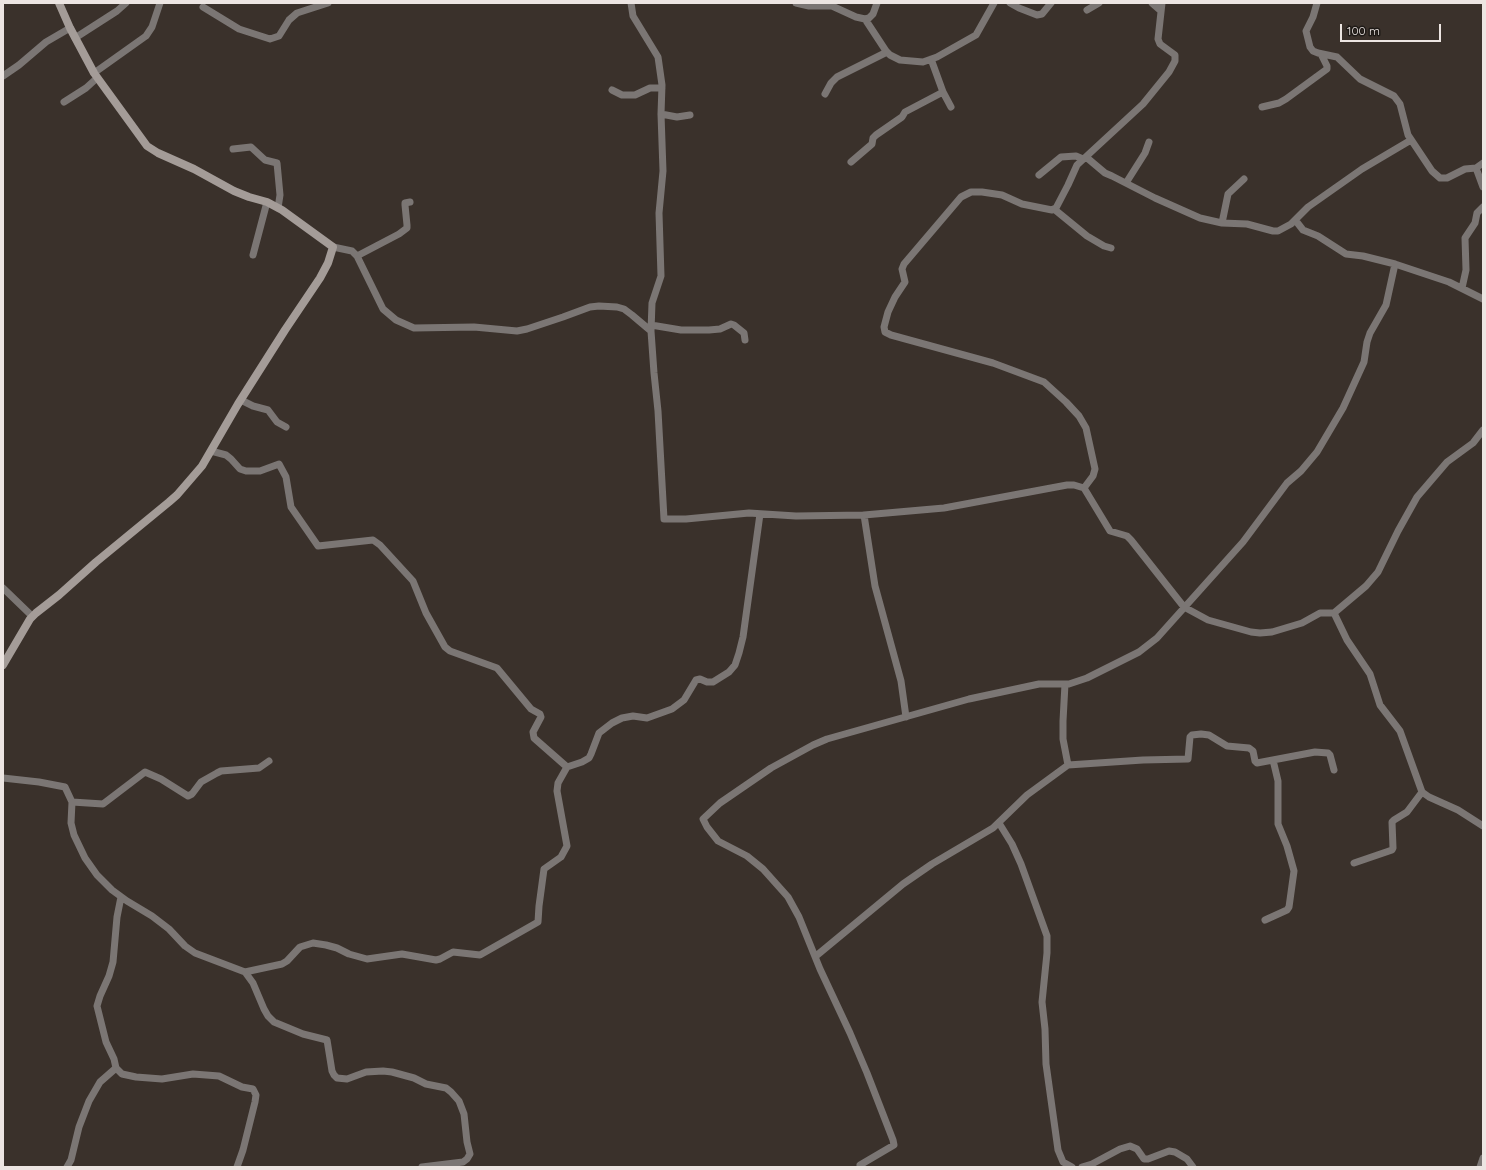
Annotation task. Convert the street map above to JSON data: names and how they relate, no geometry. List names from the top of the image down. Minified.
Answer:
{"scale_bar":"100 m"}
